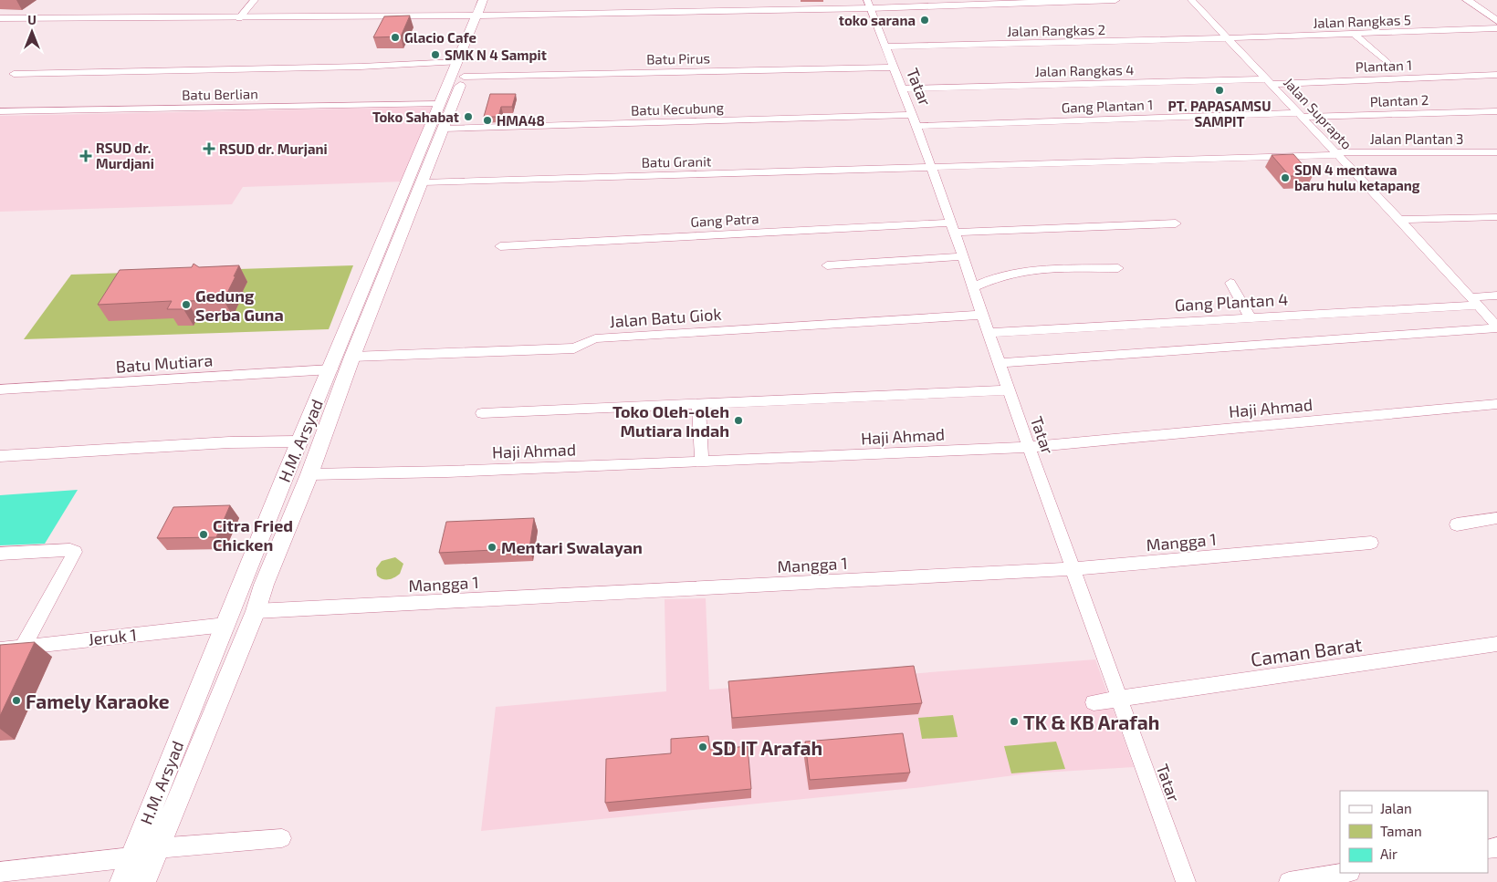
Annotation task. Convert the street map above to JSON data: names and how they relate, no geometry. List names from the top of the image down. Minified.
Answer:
{"streets":{"street":["Jalan Rangkas 5","Jalan Rangkas 2","Batu Pirus","Plantan 1","Jalan Rangkas 4","Tatar","Batu Berlian","Plantan 2","Gang Plantan 1","Batu Kecubung","Jalan Suprapto","Jalan Plantan 3","Batu Granit","Gang Patra","Gang Plantan 4","Jalan Batu Giok","Batu Mutiara","Haji Ahmad","H.M. Arsyad","Mangga 1","Jeruk 1","Caman Barat"]},"crossings":[["Jalan Rangkas 5","Jalan Rangkas 2"],["Jalan Rangkas 5","Jalan Suprapto"],["Jalan Rangkas 2","Tatar"],["Jalan Rangkas 2","Jalan Suprapto"],["Batu Pirus","Tatar"],["Batu Pirus","H.M. Arsyad"],["Plantan 1","Jalan Rangkas 4"],["Plantan 1","Jalan Suprapto"],["Jalan Rangkas 4","Tatar"],["Jalan Rangkas 4","Jalan Suprapto"],["Tatar","Gang Plantan 1"],["Tatar","Batu Kecubung"],["Tatar","Jalan Plantan 3"],["Tatar","Batu Granit"],["Tatar","Gang Patra"],["Tatar","Gang Plantan 4"],["Tatar","Jalan Batu Giok"],["Tatar","Haji Ahmad"],["Tatar","Mangga 1"],["Tatar","Caman Barat"],["Batu Berlian","H.M. Arsyad"],["Plantan 2","Gang Plantan 1"],["Plantan 2","Jalan Suprapto"],["Gang Plantan 1","Batu Kecubung"],["Gang Plantan 1","Jalan Suprapto"],["Batu Kecubung","H.M. Arsyad"],["Jalan Suprapto","Jalan Plantan 3"],["Jalan Suprapto","Gang Plantan 4"],["Jalan Plantan 3","Batu Granit"],["Batu Granit","H.M. Arsyad"],["Jalan Batu Giok","H.M. Arsyad"],["Batu Mutiara","H.M. Arsyad"],["Haji Ahmad","H.M. Arsyad"],["H.M. Arsyad","Mangga 1"],["H.M. Arsyad","Jeruk 1"]],"places":{"other":["toko sarana","Glacio Cafe","SMK N 4 Sampit","PT. PAPASAMSU SAMPIT","Toko Sahabat","HMA48","SDN 4 mentawa baru hulu ketapang","Gedung Serba Guna","Toko Oleh-oleh Mutiara Indah","Citra Fried Chicken","Mentari Swalayan","Famely Karaoke","TK & KB Arafah","SD IT Arafah"],"health":["RSUD dr. Murjani","RSUD dr. Murdjani"]},"legend":["Jalan","Taman","Air"],"north":"top"}
